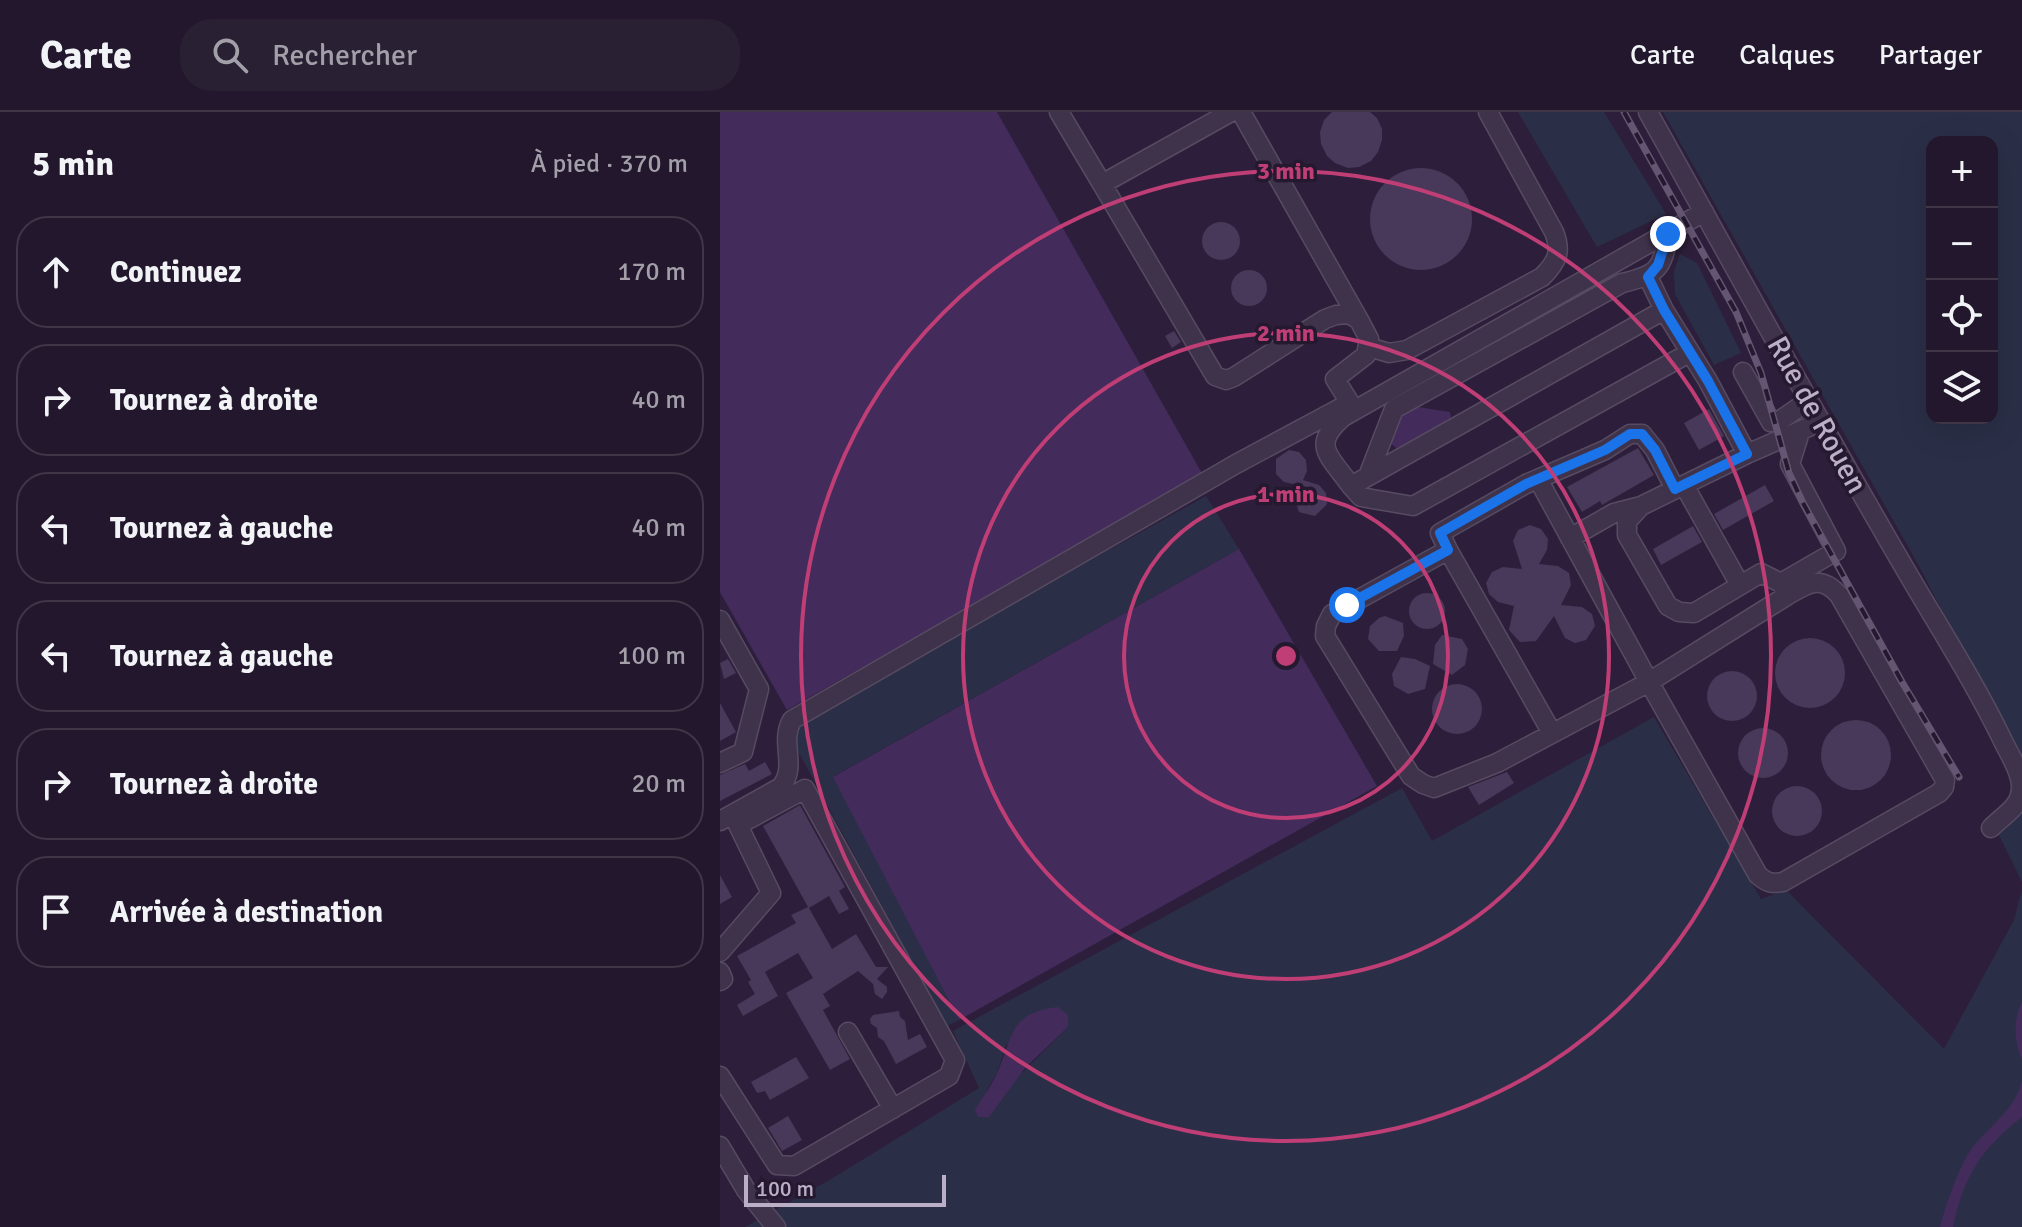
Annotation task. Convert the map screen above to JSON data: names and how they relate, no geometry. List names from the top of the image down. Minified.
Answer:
{"streets":{"street":["Rue de Rouen"]},"scale_bar":"100 m","page":{"header":"Carte","search":"Rechercher","nav":["Carte","Calques","Partager"],"heading":["5 min","À pied · 370 m"],"map_buttons":["+","−"],"list":[["Continuez","170 m"],["Tournez à droite","40 m"],["Tournez à gauche","40 m"],["Tournez à gauche","100 m"],["Tournez à droite","20 m"],"Arrivée à destination"],"scale":"100 m"},"rings":["3 min","2 min","1 min"]}
